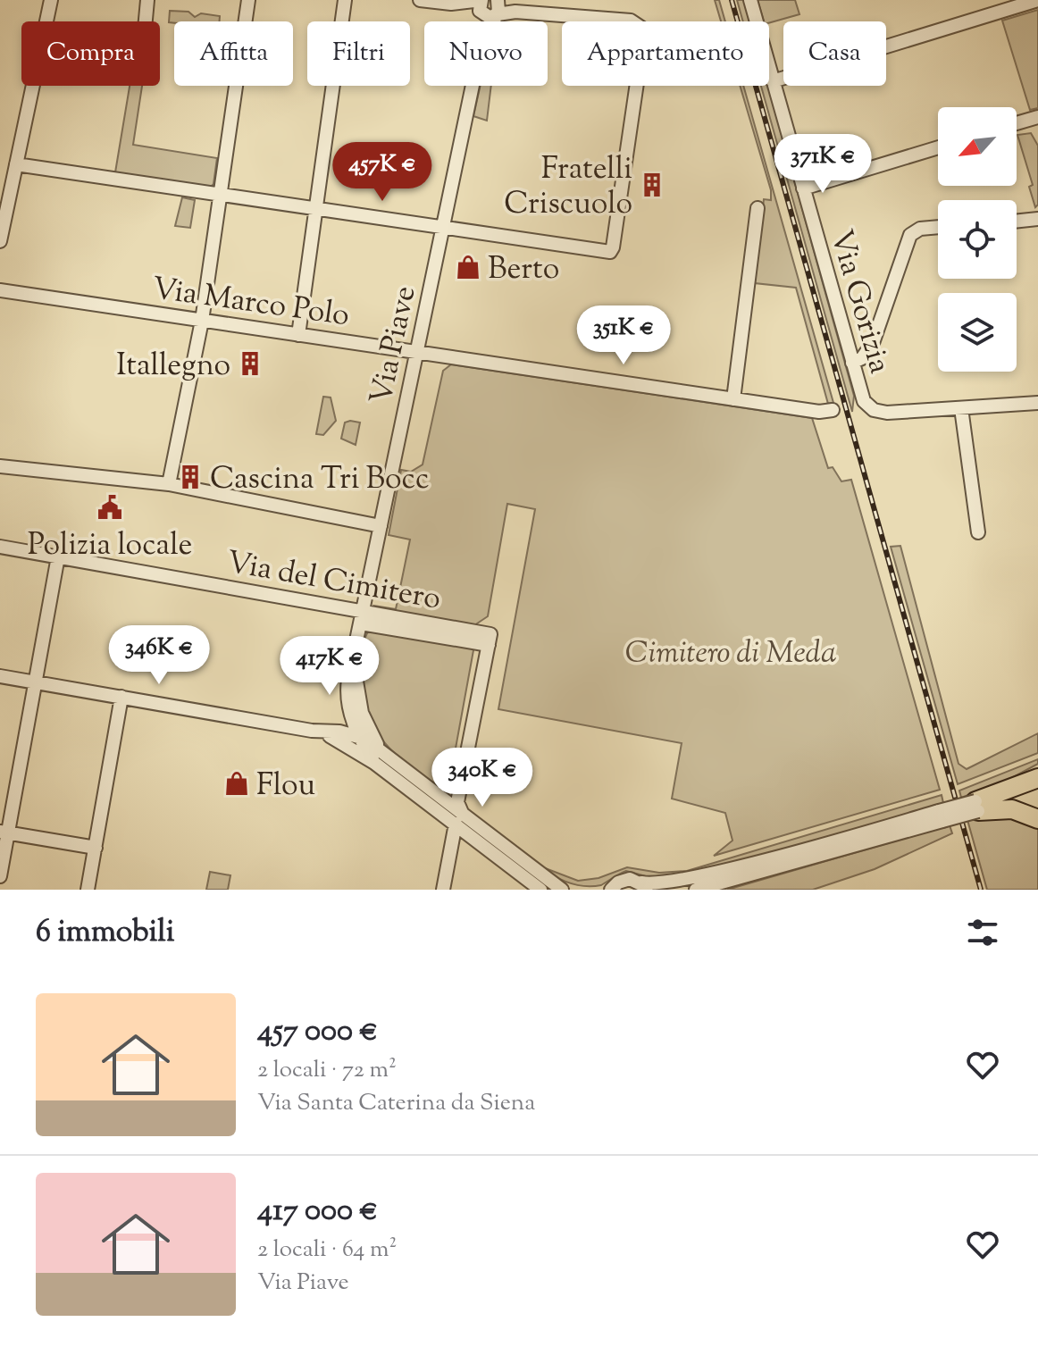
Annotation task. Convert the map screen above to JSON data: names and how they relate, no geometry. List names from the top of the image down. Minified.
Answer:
{"streets":{"street":["Via Marco Polo","Via Gorizia","Via Piave","Via del Cimitero"]},"crossings":[["Via Marco Polo","Via Piave"],["Via Piave","Via del Cimitero"]],"parks":["Cimitero di Meda"],"places":{"building":["Fratelli Criscuolo","Itallegno","Cascina Tri Bocc"],"shop":["Berto","Flou"],"public building":["Polizia locale"]},"north":"bottom left","page":{"chip":["Compra","Affitta","Filtri","Nuovo","Appartamento","Casa"],"price":["371K €","457K €","351K €","346K €","417K €","340K €"],"heading":"6 immobili","list":[{"name":"457 000 €","note":"2 locali · 72 m² · Via Santa Caterina da Siena"},{"name":"417 000 €","note":"2 locali · 64 m² · Via Piave"}]}}
